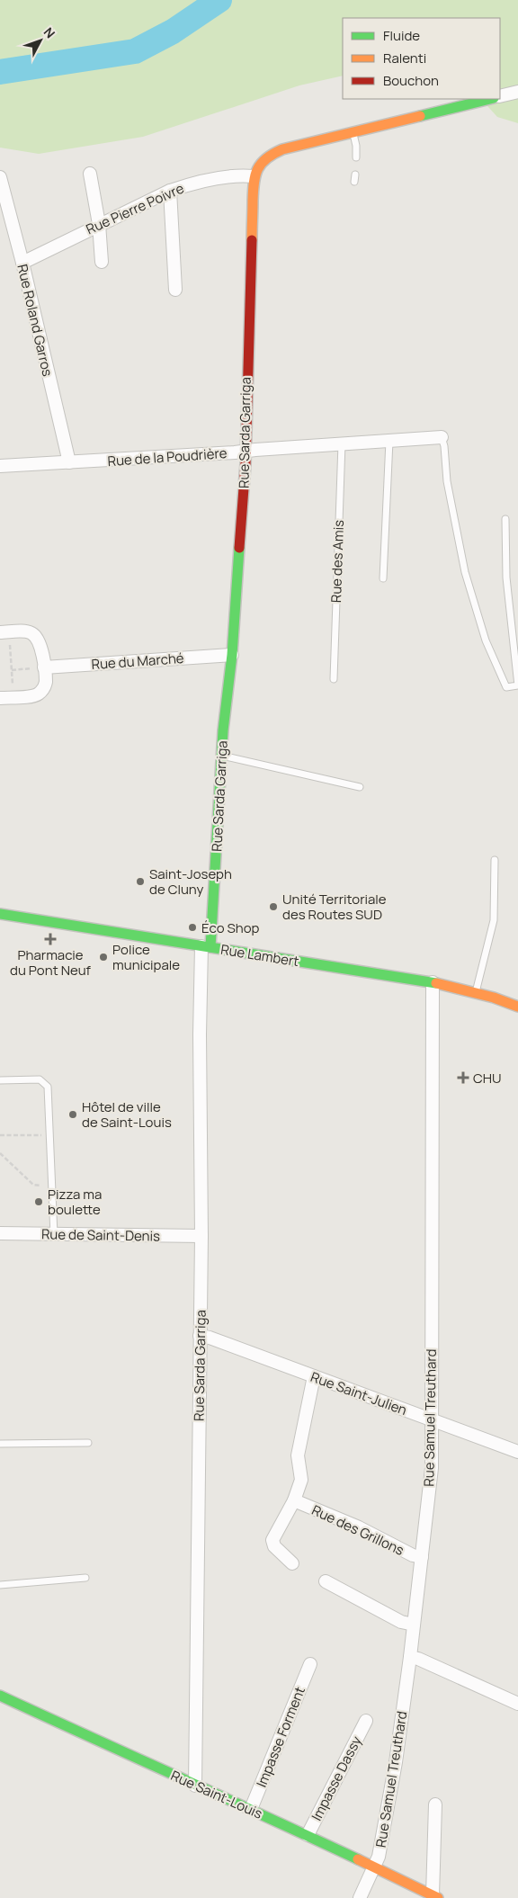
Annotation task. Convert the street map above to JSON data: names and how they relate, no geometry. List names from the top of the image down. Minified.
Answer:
{"streets":{"street":["Rue Pierre Poivre","Rue Roland Garros","Rue Sarda Garriga","Rue de la Poudrière","Rue du Marché","Rue Lambert","Rue de Saint-Denis","Rue Saint-Julien","Rue Samuel Treuthard","Rue des Grillons","Impasse Forment","Impasse Dassy","Rue Saint-Louis"],"lane":["Rue des Amis"]},"crossings":[["Rue Pierre Poivre","Rue Roland Garros"],["Rue Pierre Poivre","Rue Sarda Garriga"],["Rue Roland Garros","Rue de la Poudrière"],["Rue Sarda Garriga","Rue de la Poudrière"],["Rue Sarda Garriga","Rue du Marché"],["Rue Sarda Garriga","Rue Lambert"],["Rue Sarda Garriga","Rue de Saint-Denis"],["Rue Sarda Garriga","Rue Saint-Julien"],["Rue Sarda Garriga","Rue Saint-Louis"],["Rue de la Poudrière","Rue des Amis"],["Rue Lambert","Rue Samuel Treuthard"],["Rue Saint-Julien","Rue Samuel Treuthard"],["Rue Samuel Treuthard","Rue des Grillons"],["Rue Samuel Treuthard","Rue Saint-Louis"],["Impasse Forment","Rue Saint-Louis"],["Impasse Dassy","Rue Saint-Louis"]],"places":{"other":["Saint-Joseph de Cluny","Unité Territoriale des Routes SUD","Éco Shop","Police municipale","Hôtel de ville de Saint-Louis","Pizza ma boulette"],"health":["Pharmacie du Pont Neuf","CHU"]},"legend":["Fluide","Ralenti","Bouchon"],"north":"top right"}
